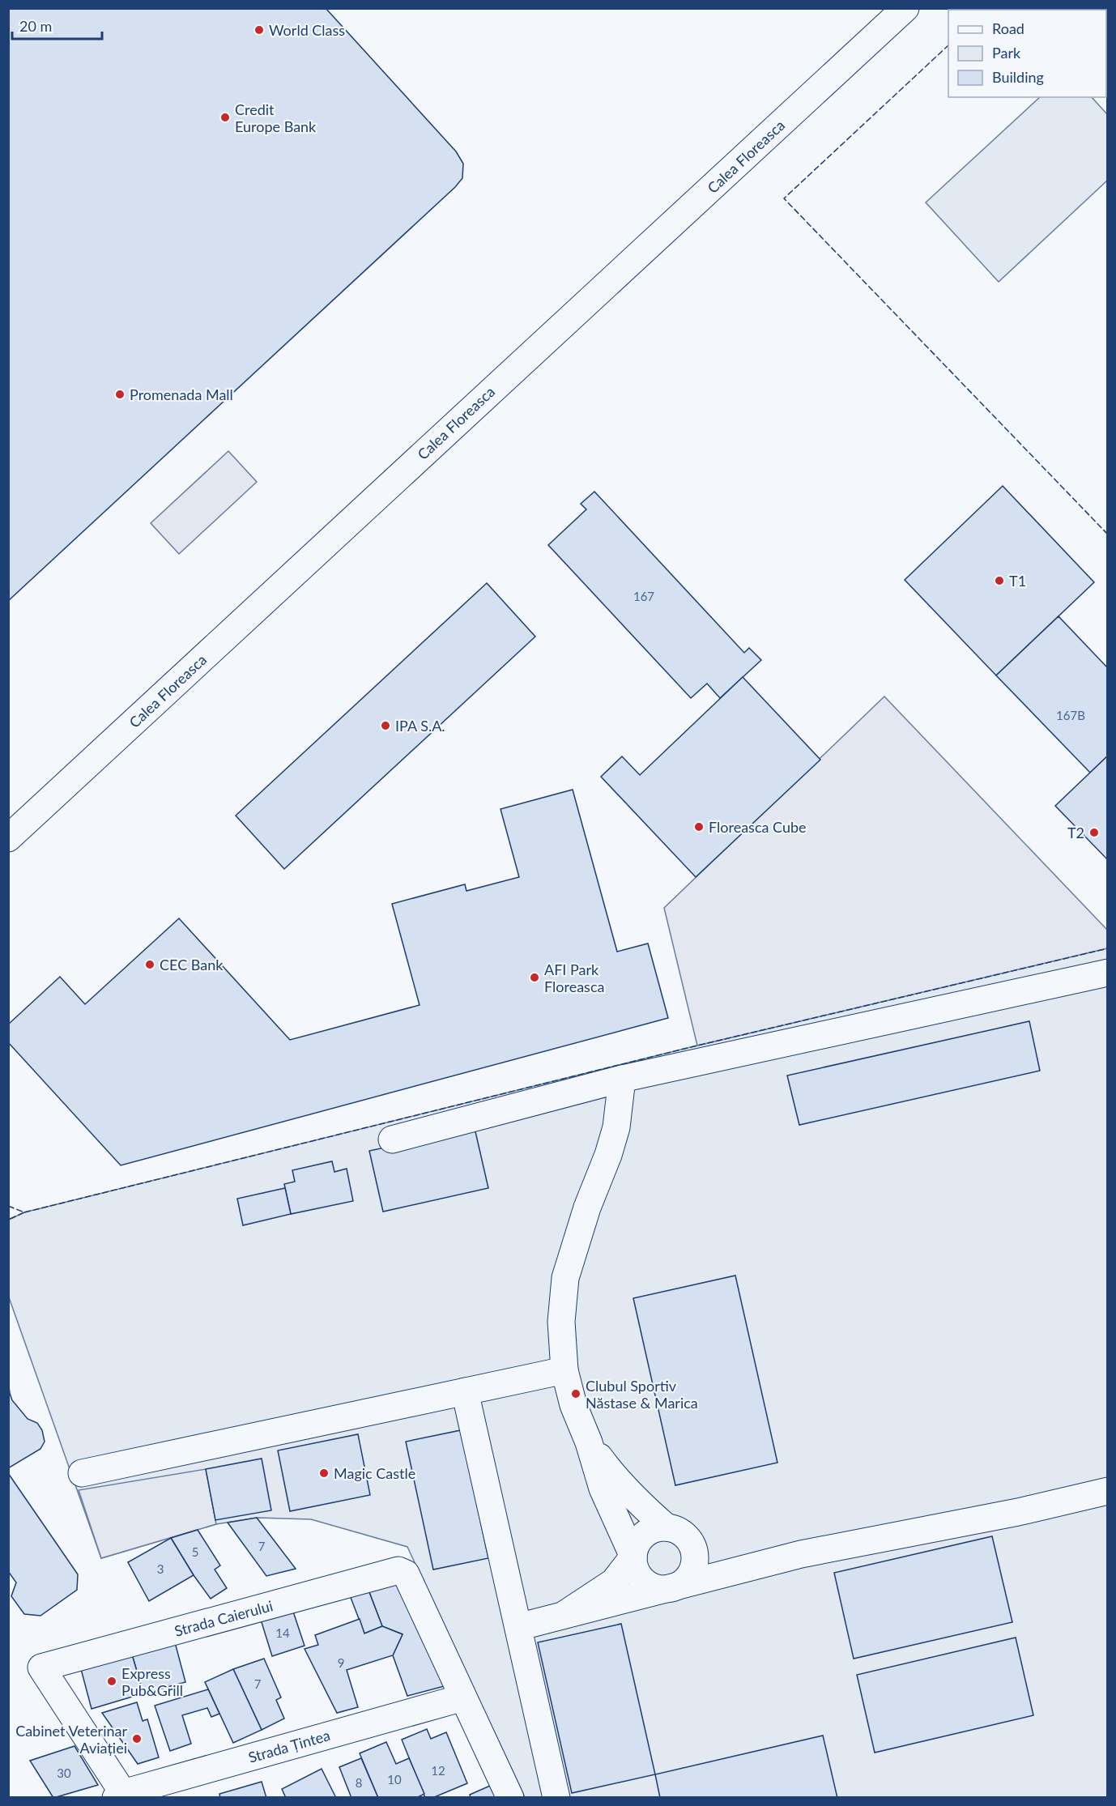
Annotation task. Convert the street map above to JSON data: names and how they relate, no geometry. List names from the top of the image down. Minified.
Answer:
{"streets":{"main road":["Calea Floreasca","Strada Caierului","Strada Țintea"]},"crossings":[["Strada Caierului","Strada Țintea"]],"places":["World Class","Credit Europe Bank","Promenada Mall","T1","IPA S.A.","Floreasca Cube","T2","CEC Bank","AFI Park Floreasca","Clubul Sportiv Năstase & Marica","Magic Castle","Express Pub&Grill","Cabinet Veterinar Aviației"],"house_numbers":["167","167B","7","5","3","14","9","7","12","30","10","8"],"legend":["Road","Park","Building"],"scale_bar":"20 m"}
